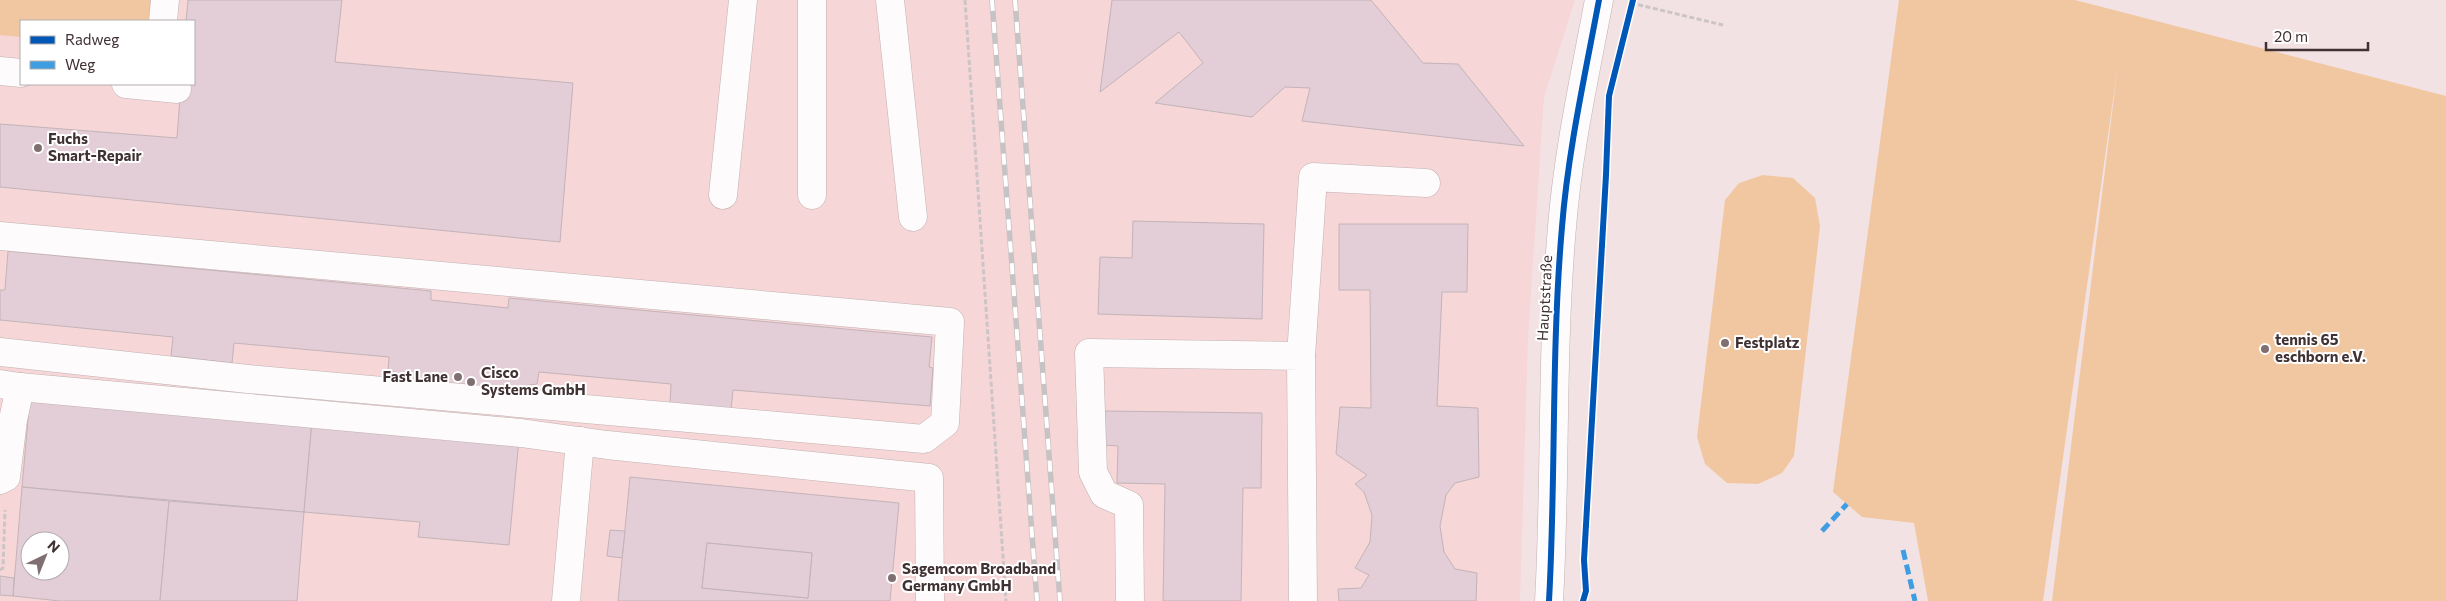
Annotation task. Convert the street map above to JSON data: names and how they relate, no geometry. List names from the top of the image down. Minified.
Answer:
{"streets":{"street":["Hauptstraße"]},"places":["Fuchs Smart-Repair","Festplatz","tennis 65 eschborn e.V.","Fast Lane","Cisco Systems GmbH","Sagemcom Broadband Germany GmbH"],"legend":["Radweg","Weg"],"scale_bar":"20 m","north":"top right"}
